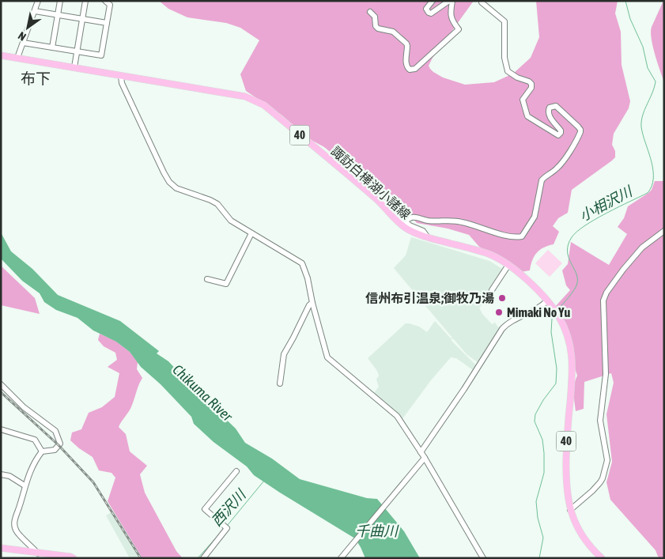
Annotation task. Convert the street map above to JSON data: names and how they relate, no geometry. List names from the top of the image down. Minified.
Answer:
{"streets":{"main road":["40","諏訪白樺湖小諸線"]},"districts":["布下"],"water":["小相沢川","Chikuma River","西沢川","千曲川"],"places":["信州布引温泉;御牧乃湯","Mimaki No Yu"],"north":"bottom left"}
